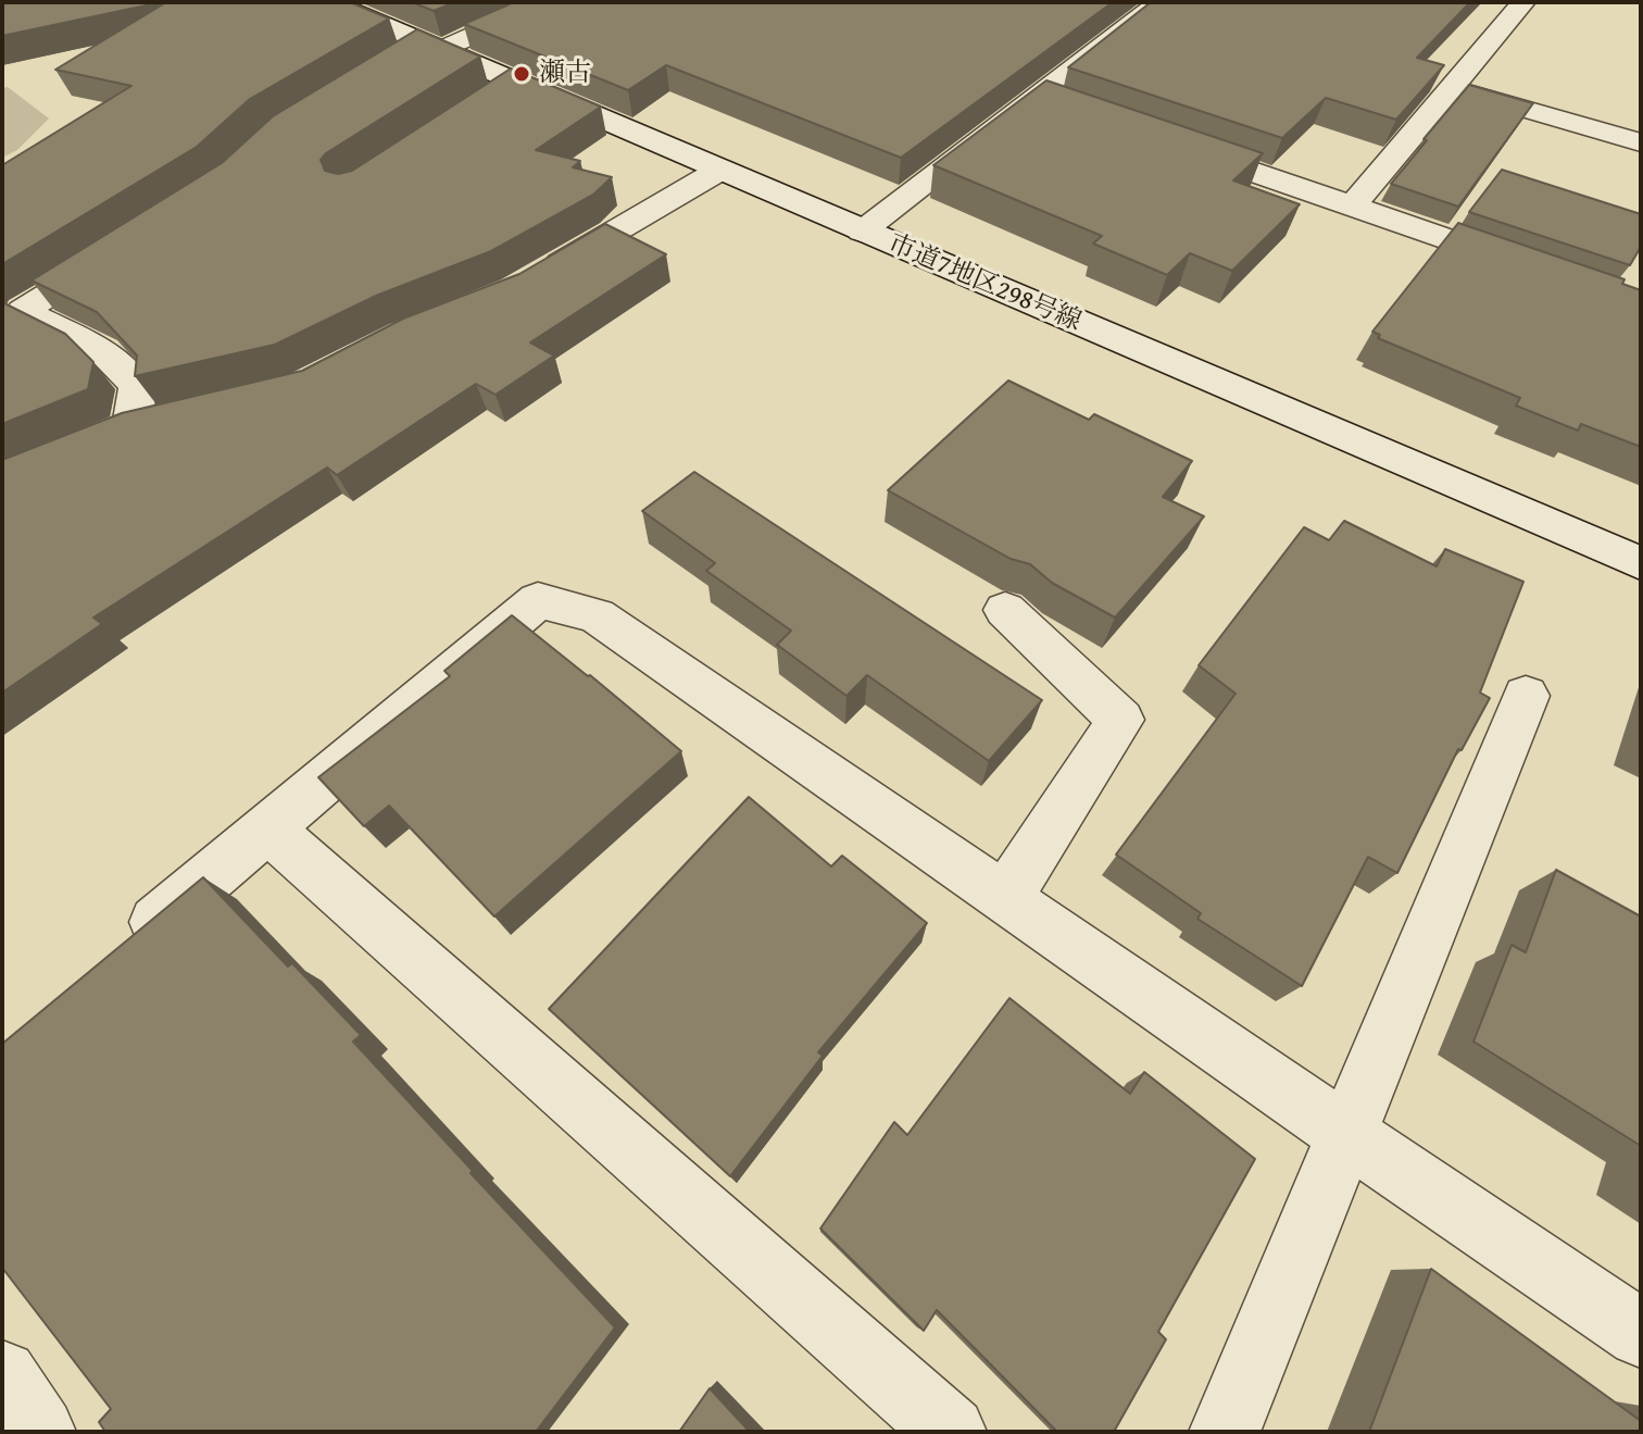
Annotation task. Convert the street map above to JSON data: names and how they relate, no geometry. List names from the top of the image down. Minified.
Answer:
{"streets":{"street":["市道7地区298号線"]},"places":["瀬古"]}
